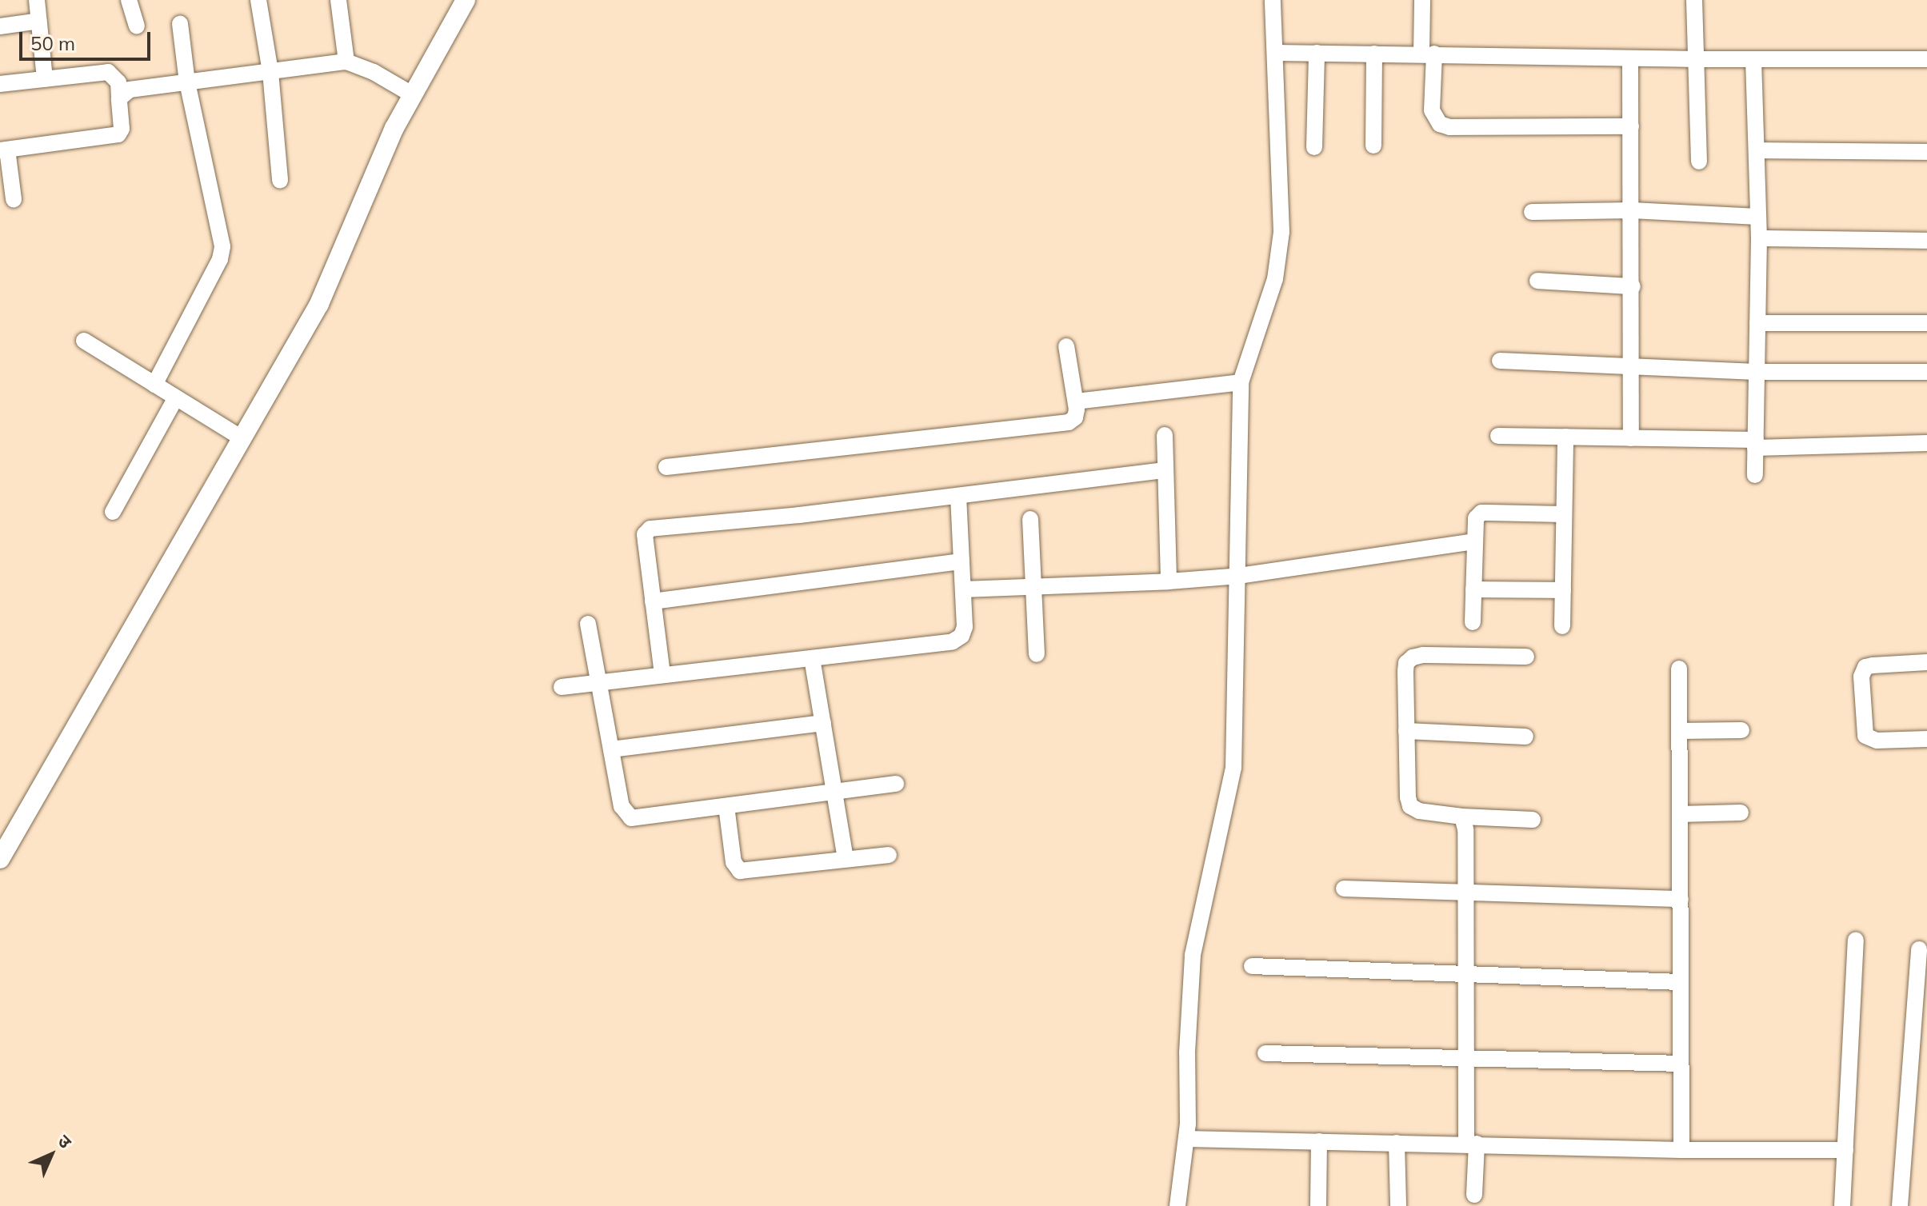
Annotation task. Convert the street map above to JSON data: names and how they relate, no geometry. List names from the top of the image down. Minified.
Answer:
{"scale_bar":"50 m","north":"top right"}
